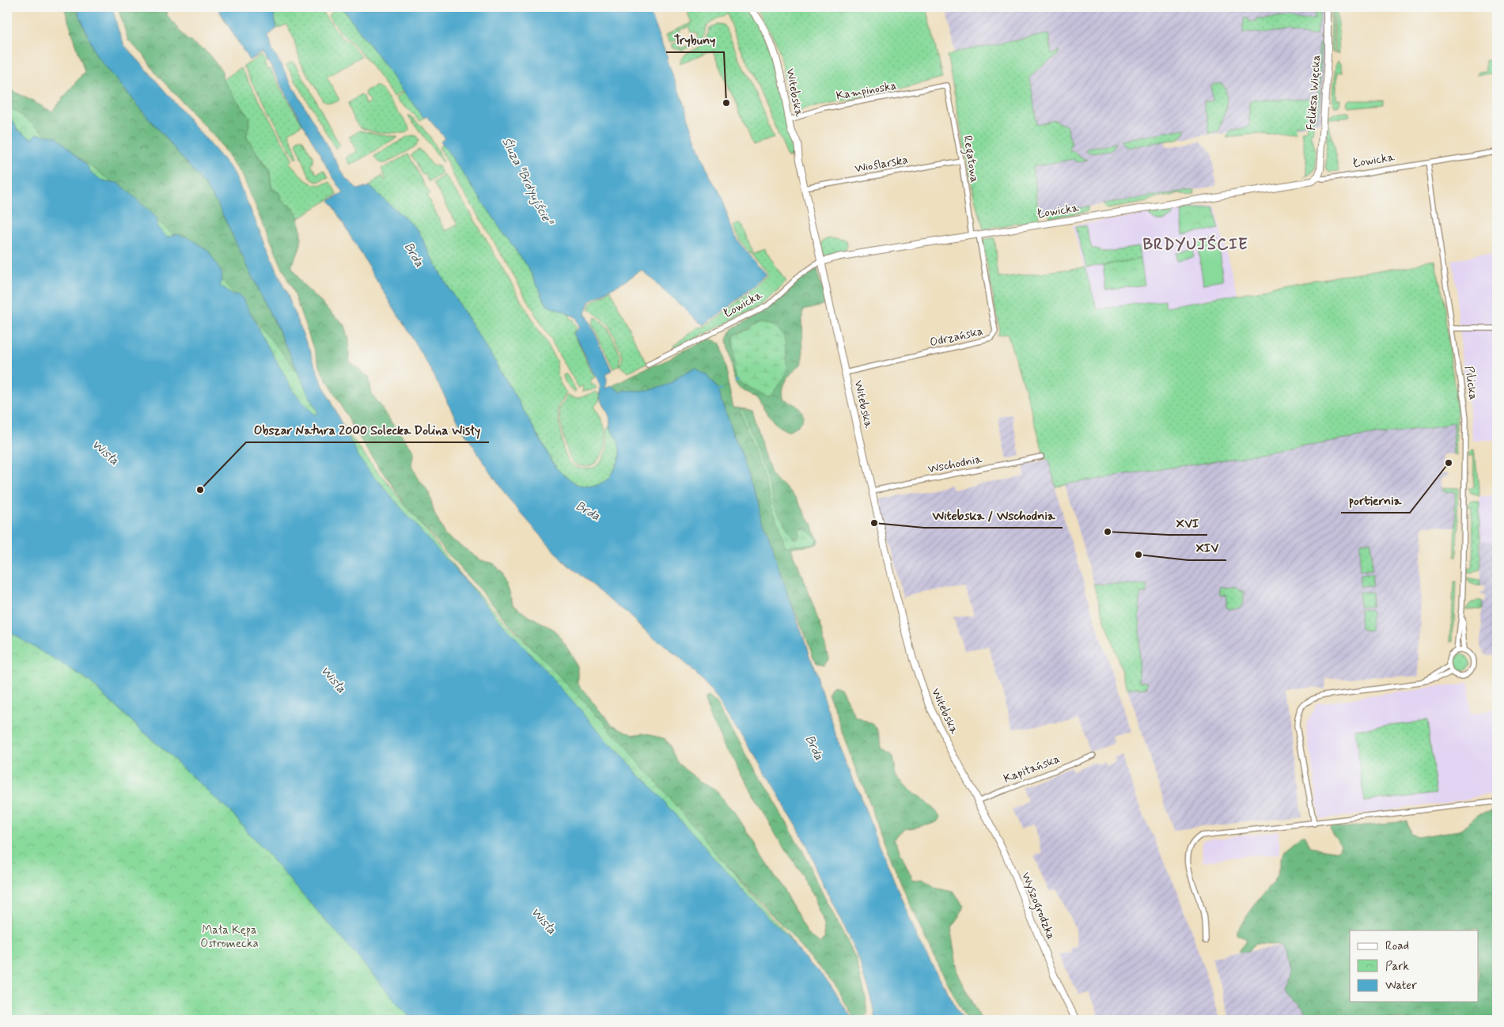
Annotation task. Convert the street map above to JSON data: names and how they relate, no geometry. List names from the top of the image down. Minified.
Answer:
{"streets":{"street":["Kampinoska","Witebska","Feliksa Więcka","Regatowa","Łowicka","Wioślarska","Odrzańska","Pilicka","Wschodnia","Kapitańska","Wyszogrodzka"]},"crossings":[["Kampinoska","Witebska"],["Kampinoska","Regatowa"],["Witebska","Łowicka"],["Witebska","Wioślarska"],["Witebska","Odrzańska"],["Witebska","Wschodnia"],["Witebska","Kapitańska"],["Witebska","Wyszogrodzka"],["Feliksa Więcka","Łowicka"],["Regatowa","Łowicka"],["Regatowa","Wioślarska"],["Łowicka","Odrzańska"],["Łowicka","Pilicka"],["Kapitańska","Wyszogrodzka"]],"districts":["BRDYUJŚCIE"],"water":["Śluza \"Brdyujście\"","Brda","Wisła"],"parks":["Mała Kępa Ostromecka"],"places":["Trybuny","portiernia","Obszar Natura 2000 Solecka Dolina Wisły","Witebska / Wschodnia","XVI","XIV"],"legend":["Road","Park","Water"]}
